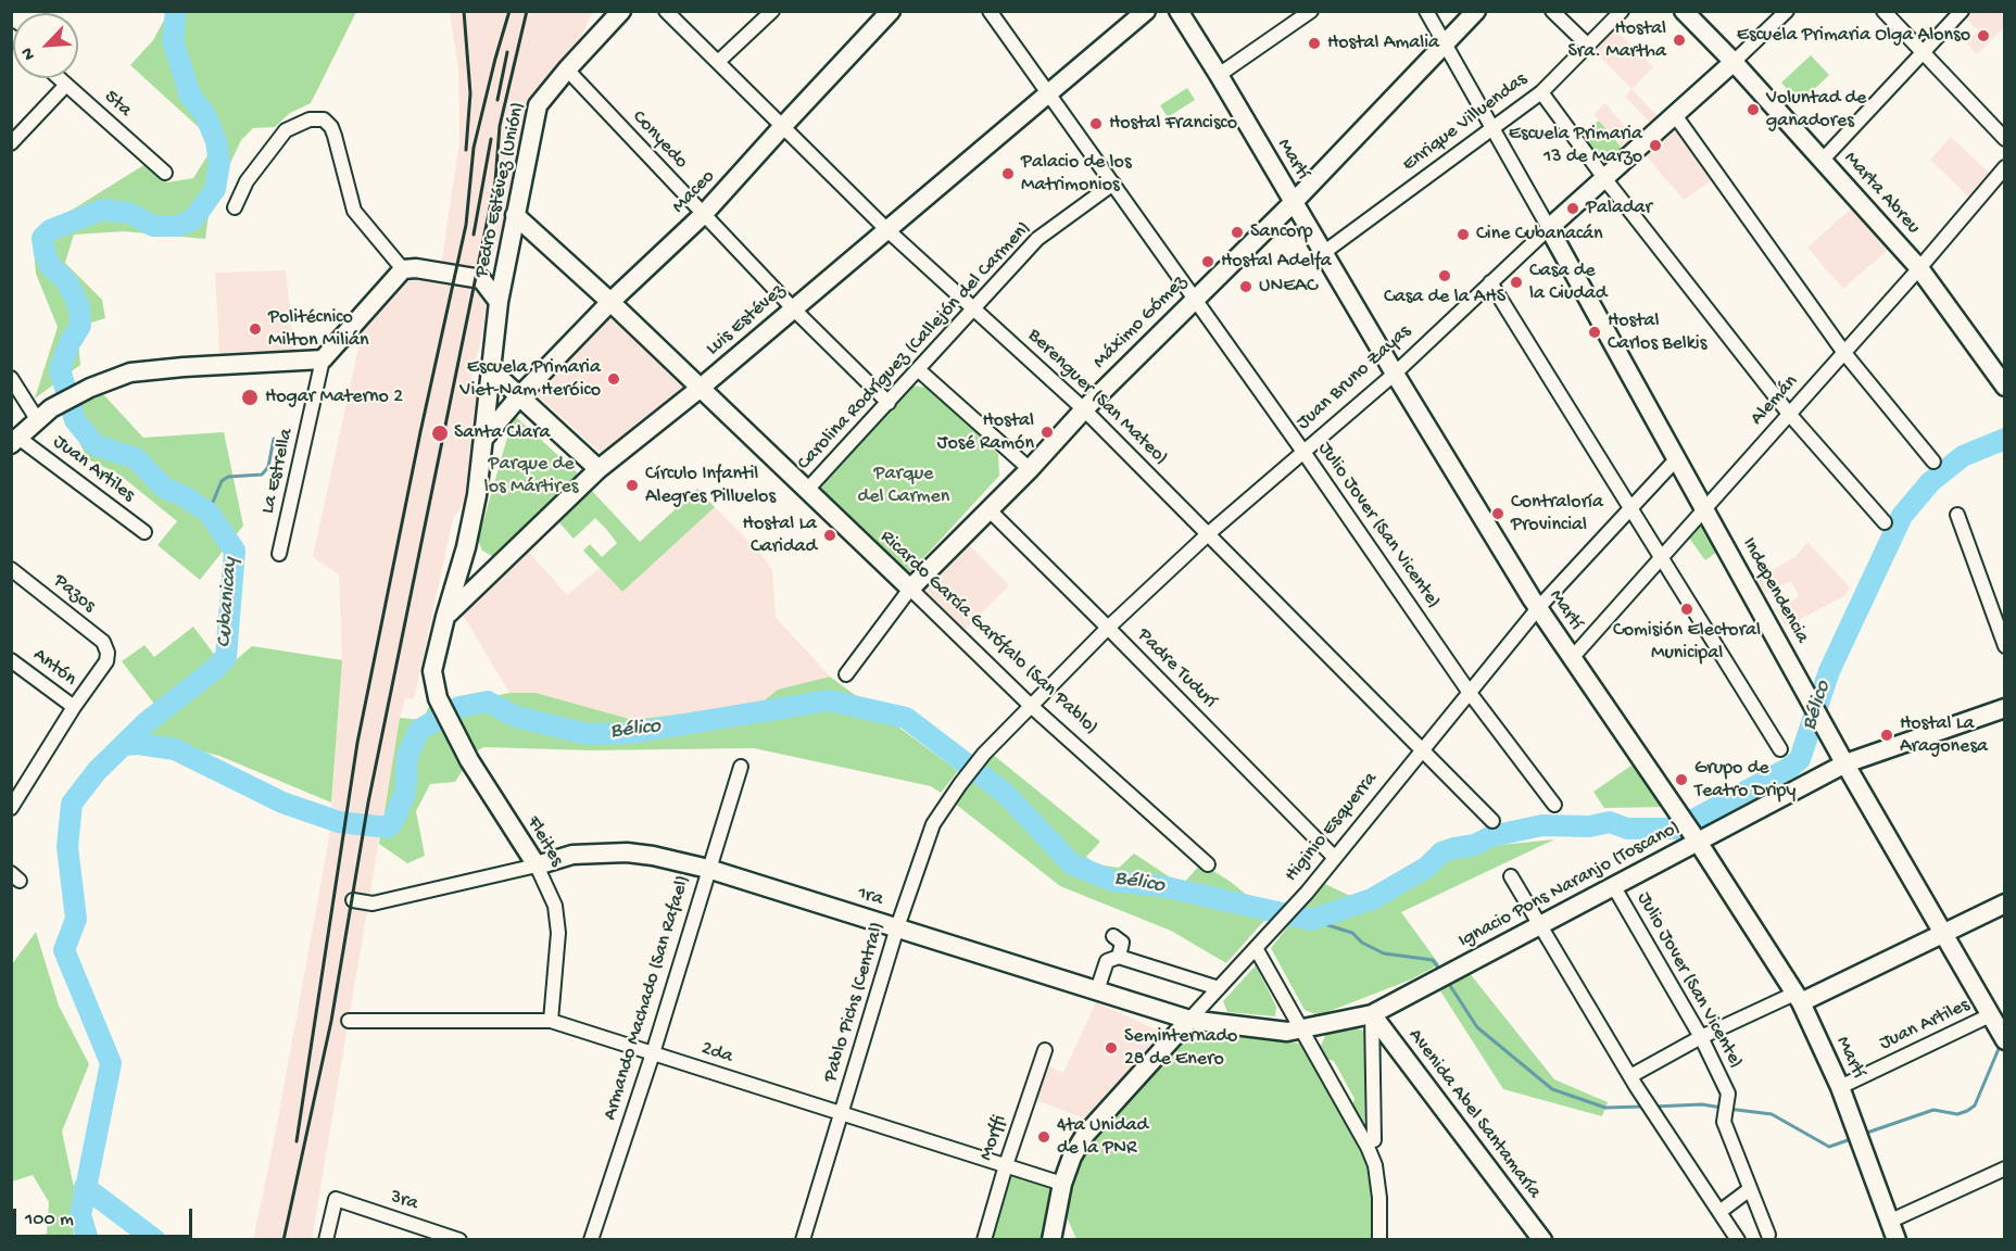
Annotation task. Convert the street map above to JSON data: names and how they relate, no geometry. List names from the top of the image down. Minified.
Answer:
{"streets":{"street":["5ta","Enrique Villuendas","Conyedo","Martí","Pedro Estévez (Unión)","Maceo","Marta Abreu","Luis Estévez","Máximo Gómez","Carolina Rodríguez (Callejón del Carmen)","Juan Bruno Zayas","Berenguer (San Mateo)","Alemán","Juan Artiles","La Estrella","Julio Jover (San Vicente)","Independencia","Pazos","Ricardo García Garófalo (San Pablo)","Antón","Padre Tudurí","Higinio Esquerra","Fleites","Ignacio Pons Naranjo (Toscano)","1ra","Armando Machado (San Rafael)","Pablo Pichs (Central)","2da","Avenida Abel Santamaría","Morffi","3ra"]},"crossings":[["Enrique Villuendas","Martí"],["Conyedo","Pedro Estévez (Unión)"],["Conyedo","Maceo"],["Conyedo","Luis Estévez"],["Conyedo","Carolina Rodríguez (Callejón del Carmen)"],["Martí","Máximo Gómez"],["Martí","Juan Bruno Zayas"],["Martí","Alemán"],["Martí","Juan Artiles"],["Martí","Higinio Esquerra"],["Martí","Ignacio Pons Naranjo (Toscano)"],["Pedro Estévez (Unión)","Ricardo García Garófalo (San Pablo)"],["Maceo","Berenguer (San Mateo)"],["Maceo","Ricardo García Garófalo (San Pablo)"],["Marta Abreu","Juan Bruno Zayas"],["Marta Abreu","Alemán"],["Luis Estévez","Berenguer (San Mateo)"],["Luis Estévez","Julio Jover (San Vicente)"],["Luis Estévez","Ricardo García Garófalo (San Pablo)"],["Luis Estévez","Fleites"],["Máximo Gómez","Berenguer (San Mateo)"],["Máximo Gómez","Julio Jover (San Vicente)"],["Máximo Gómez","Ricardo García Garófalo (San Pablo)"],["Máximo Gómez","Padre Tudurí"],["Carolina Rodríguez (Callejón del Carmen)","Berenguer (San Mateo)"],["Carolina Rodríguez (Callejón del Carmen)","Julio Jover (San Vicente)"],["Carolina Rodríguez (Callejón del Carmen)","Ricardo García Garófalo (San Pablo)"],["Juan Bruno Zayas","Berenguer (San Mateo)"],["Juan Bruno Zayas","Julio Jover (San Vicente)"],["Juan Bruno Zayas","Independencia"],["Juan Bruno Zayas","Ricardo García Garófalo (San Pablo)"],["Juan Bruno Zayas","Padre Tudurí"],["Juan Bruno Zayas","Pablo Pichs (Central)"],["Berenguer (San Mateo)","Higinio Esquerra"],["Alemán","Independencia"],["Juan Artiles","Independencia"],["Julio Jover (San Vicente)","Higinio Esquerra"],["Julio Jover (San Vicente)","Ignacio Pons Naranjo (Toscano)"],["Independencia","Higinio Esquerra"],["Independencia","Ignacio Pons Naranjo (Toscano)"],["Pazos","Antón"],["Padre Tudurí","Higinio Esquerra"],["Higinio Esquerra","1ra"],["Higinio Esquerra","2da"],["Fleites","1ra"],["Fleites","2da"],["Ignacio Pons Naranjo (Toscano)","1ra"],["Ignacio Pons Naranjo (Toscano)","Avenida Abel Santamaría"],["1ra","Armando Machado (San Rafael)"],["1ra","Pablo Pichs (Central)"],["1ra","Avenida Abel Santamaría"],["Armando Machado (San Rafael)","2da"],["Pablo Pichs (Central)","2da"],["2da","Morffi"]],"water":["Cubanicay","Bélico"],"parks":["Parque de los Mártires","Parque del Carmen"],"places":["Escuela Primaria Olga Alonso","Hostal Sra. Martha","Hostal Amalia","Voluntad de ganadores","Hostal Francisco","Escuela Primaria 13 de Marzo","Palacio de los Matrimonios","Paladar","Sancorp","Cine Cubanacán","Hostal Adelfa","Casa de la AHS","Casa de la Ciudad","UNEAC","Politécnico Milton Milián","Hostal Carlos Belkis","Escuela Primaria Viet-Nam Heróico","Hogar Materno 2","Hostal José Ramón","Santa Clara","Círculo Infantil Alegres Pilluelos","Contraloría Provincial","Hostal La Caridad","Comisión Electoral Municipal","Hostal La Aragonesa","Grupo de Teatro Dripy","Seminternado 28 de Enero","4ta Unidad de la PNR"],"scale_bar":"100 m","north":"bottom left"}
